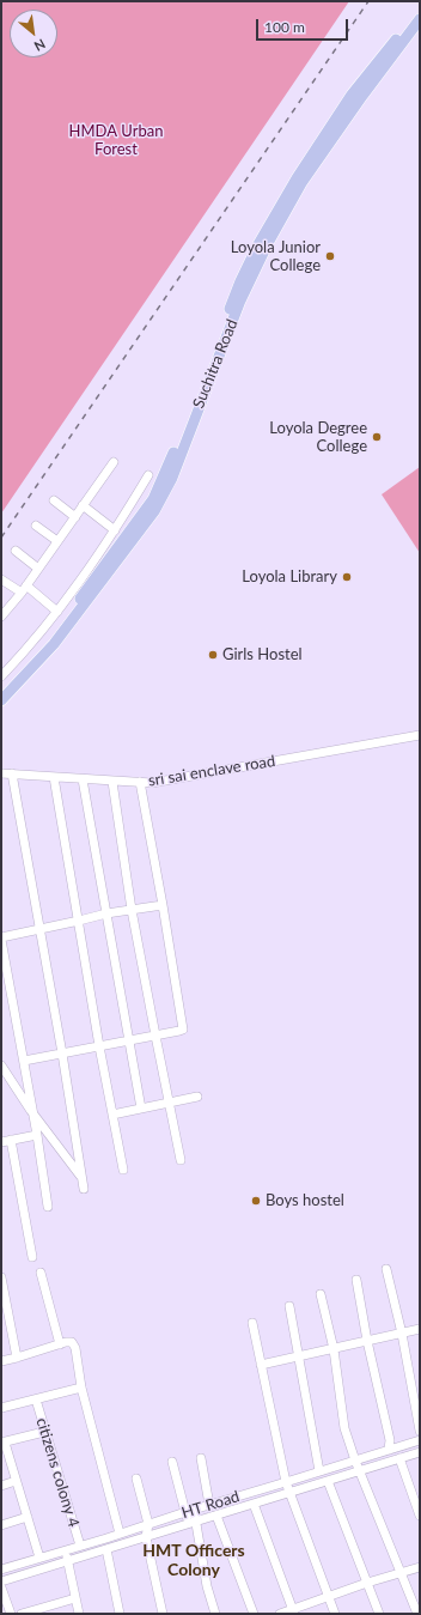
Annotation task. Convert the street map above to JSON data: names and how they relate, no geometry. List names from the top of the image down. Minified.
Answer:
{"streets":{"main road":["Suchitra Road"],"street":["sri sai enclave road","citizens colony 4","HT Road"]},"crossings":[["citizens colony 4","HT Road"]],"districts":["HMT Officers Colony"],"parks":["HMDA Urban Forest"],"places":["Loyola Junior College","Loyola Degree College","Loyola Library","Girls Hostel","Boys hostel"],"scale_bar":"100 m","north":"bottom right"}
